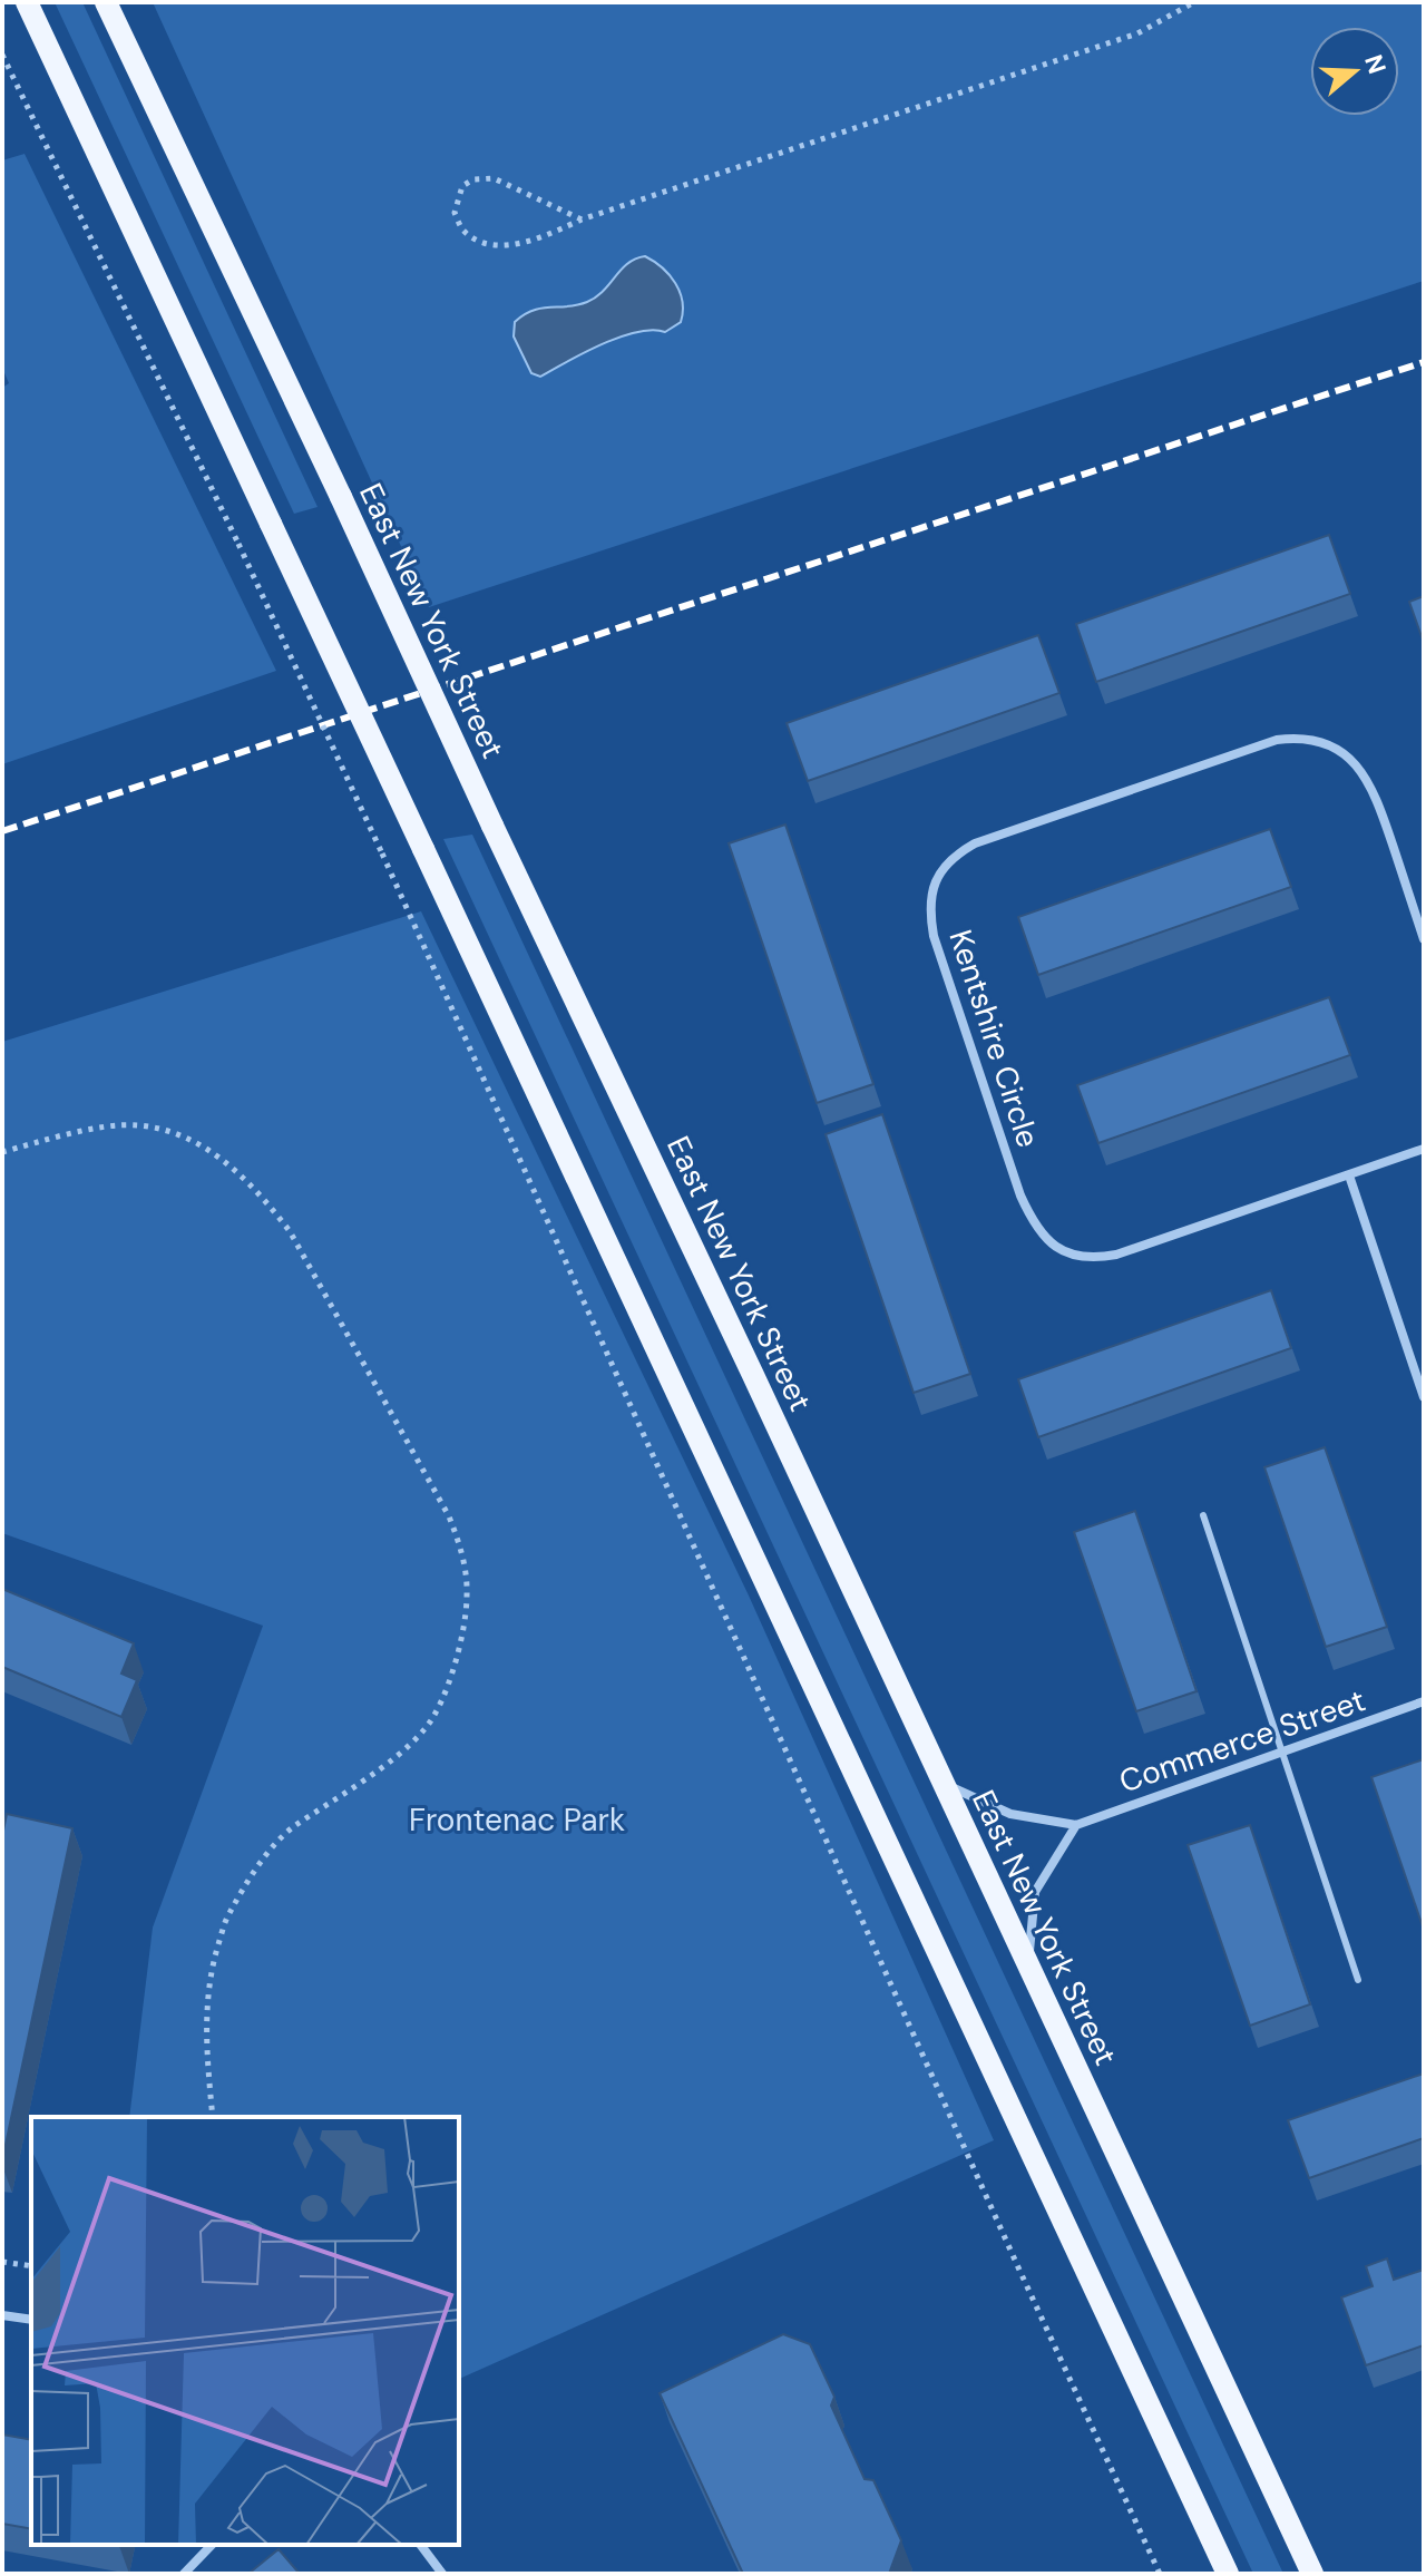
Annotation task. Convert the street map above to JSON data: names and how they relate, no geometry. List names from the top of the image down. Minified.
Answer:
{"streets":{"main road":["East New York Street"],"street":["Kentshire Circle","Commerce Street"]},"crossings":[["East New York Street","Commerce Street"]],"parks":["Frontenac Park"],"north":"right"}
